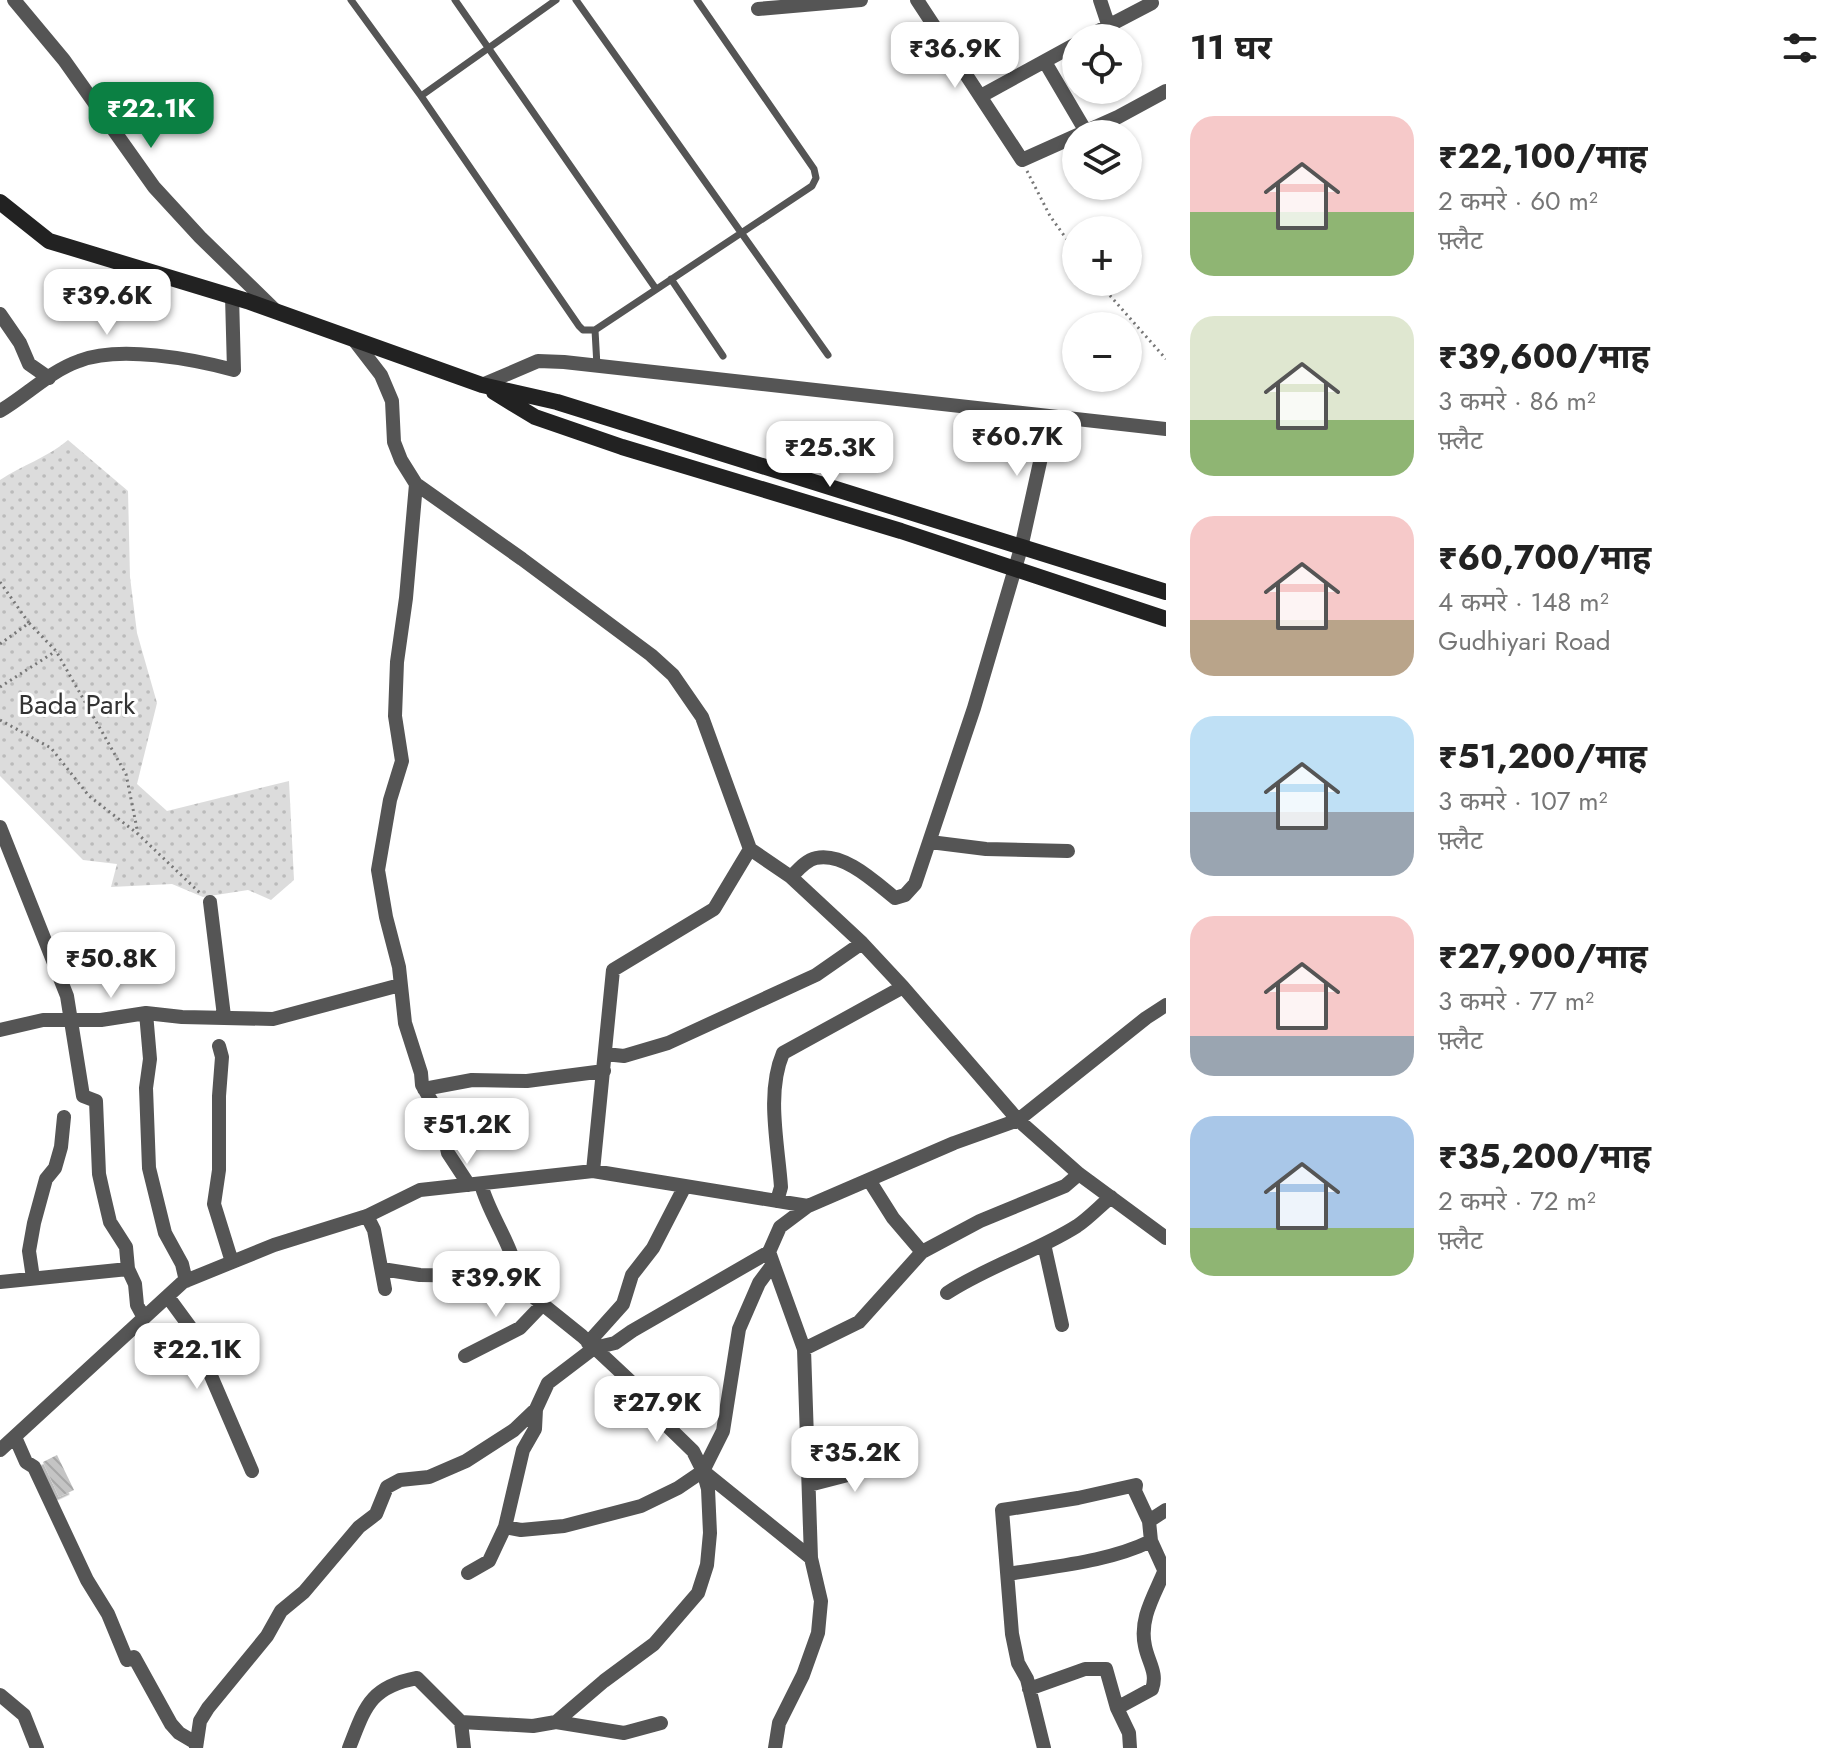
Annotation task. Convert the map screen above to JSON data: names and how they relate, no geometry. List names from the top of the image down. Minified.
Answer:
{"parks":["Bada Park"],"page":{"heading":"11 घर","price":["₹36.9K","₹22.1K","₹39.6K","₹60.7K","₹25.3K","₹50.8K","₹51.2K","₹39.9K","₹22.1K","₹27.9K","₹35.2K"],"map_buttons":["+","−"],"list":[{"name":"₹22,100/माह","note":"2 कमरे · 60 m² · फ़्लैट"},{"name":"₹39,600/माह","note":"3 कमरे · 86 m² · फ़्लैट"},{"name":"₹60,700/माह","note":"4 कमरे · 148 m² · Gudhiyari Road"},{"name":"₹51,200/माह","note":"3 कमरे · 107 m² · फ़्लैट"},{"name":"₹27,900/माह","note":"3 कमरे · 77 m² · फ़्लैट"},{"name":"₹35,200/माह","note":"2 कमरे · 72 m² · फ़्लैट"}]}}
